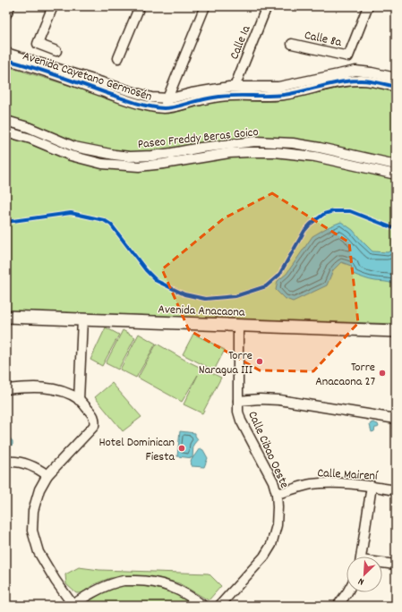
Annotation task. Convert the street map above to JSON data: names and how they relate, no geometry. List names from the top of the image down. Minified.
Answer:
{"streets":{"main road":["Avenida Anacaona"],"street":["Calle 8a","Calle 1a","Avenida Cayetano Germosén","Paseo Freddy Beras Goico","Calle Cibao Oeste","Calle Mairení"]},"crossings":[["Calle 1a","Avenida Cayetano Germosén"],["Avenida Anacaona","Calle Cibao Oeste"],["Calle Cibao Oeste","Calle Mairení"]],"places":["Torre Naragua III","Torre Anacaona 27","Hotel Dominican Fiesta"],"north":"bottom left"}
